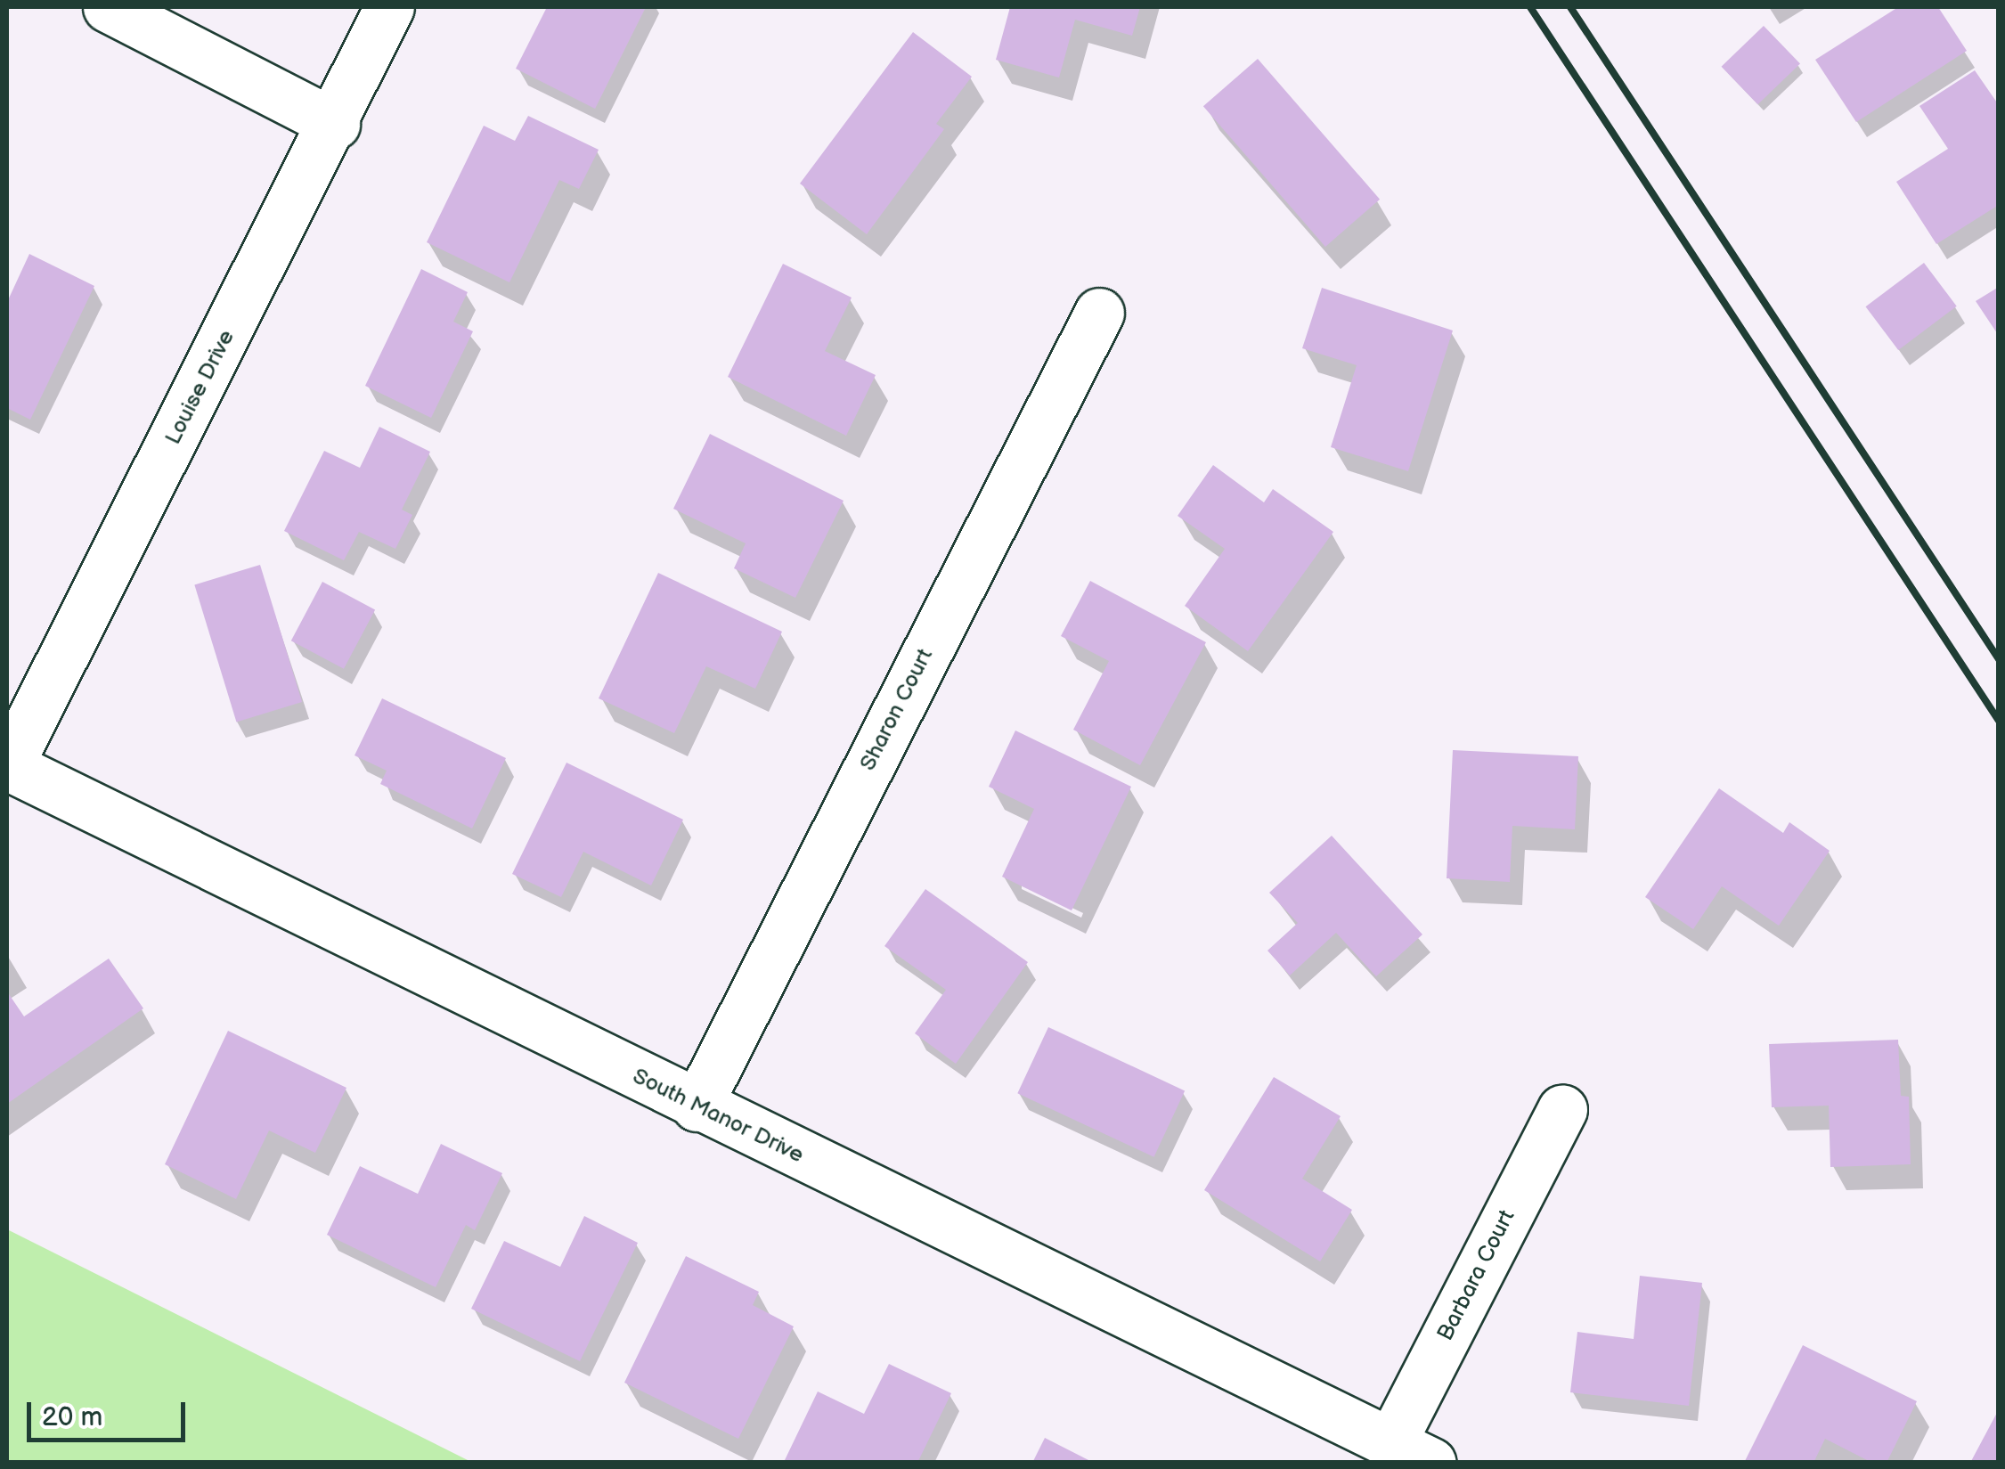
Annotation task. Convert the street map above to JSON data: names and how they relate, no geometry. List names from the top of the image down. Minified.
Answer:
{"streets":{"street":["Louise Drive","Sharon Court","South Manor Drive","Barbara Court"]},"crossings":[["Louise Drive","South Manor Drive"],["Sharon Court","South Manor Drive"],["South Manor Drive","Barbara Court"]],"scale_bar":"20 m"}
